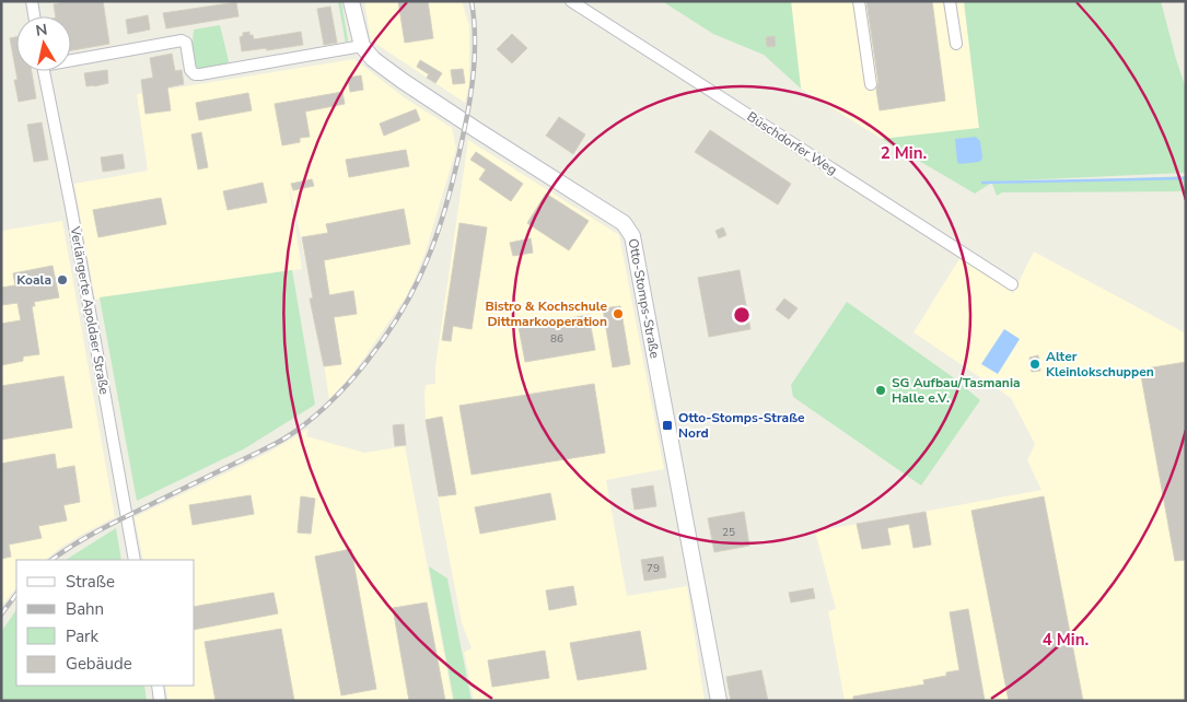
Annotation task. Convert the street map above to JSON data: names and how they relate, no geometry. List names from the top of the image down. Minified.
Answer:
{"streets":{"street":["Büschdorfer Weg","Otto-Stomps-Straße","Verlängerte Apoldaer Straße"]},"places":{"other":["Koala","Bistro & Kochschule Dittmarkooperation","Alter Kleinlokschuppen","SG Aufbau/Tasmania Halle e.V."],"transit":["Otto-Stomps-Straße Nord"]},"house_numbers":["86","25","79"],"legend":["Straße","Bahn","Park","Gebäude"],"north":"top","rings":["2 Min.","4 Min."]}
